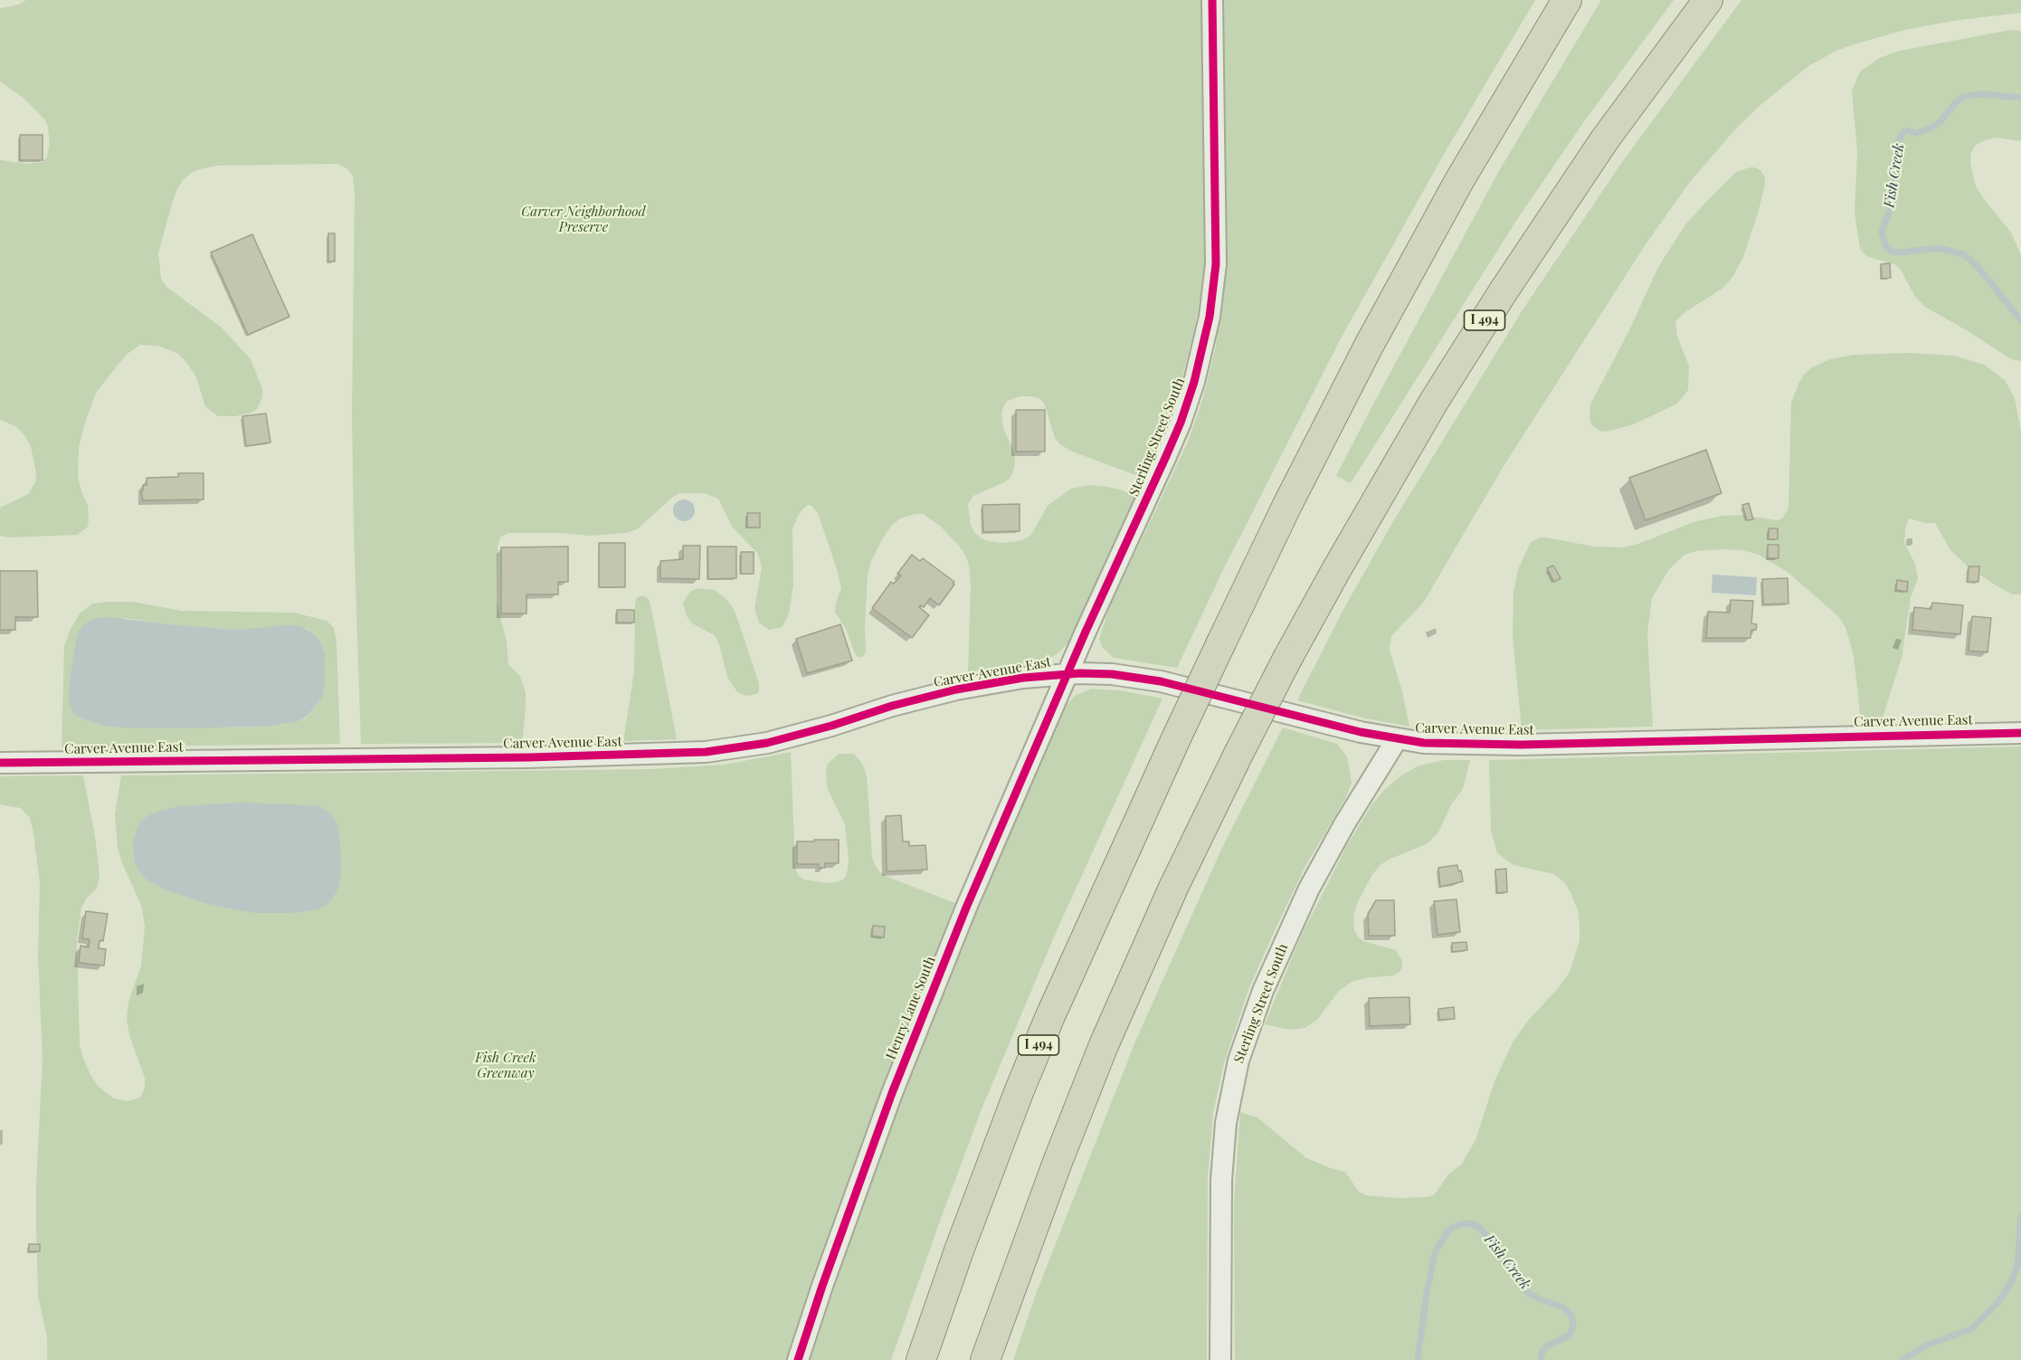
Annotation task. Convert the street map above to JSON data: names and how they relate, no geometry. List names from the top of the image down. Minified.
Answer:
{"streets":{"highway":["I 494"],"street":["Sterling Street South","Carver Avenue East","Henry Lane South"]},"crossings":[["Sterling Street South","Carver Avenue East"],["Sterling Street South","Henry Lane South"],["Carver Avenue East","Henry Lane South"]],"water":["Fish Creek"],"parks":["Carver Neighborhood Preserve","Fish Creek Greenway"]}
